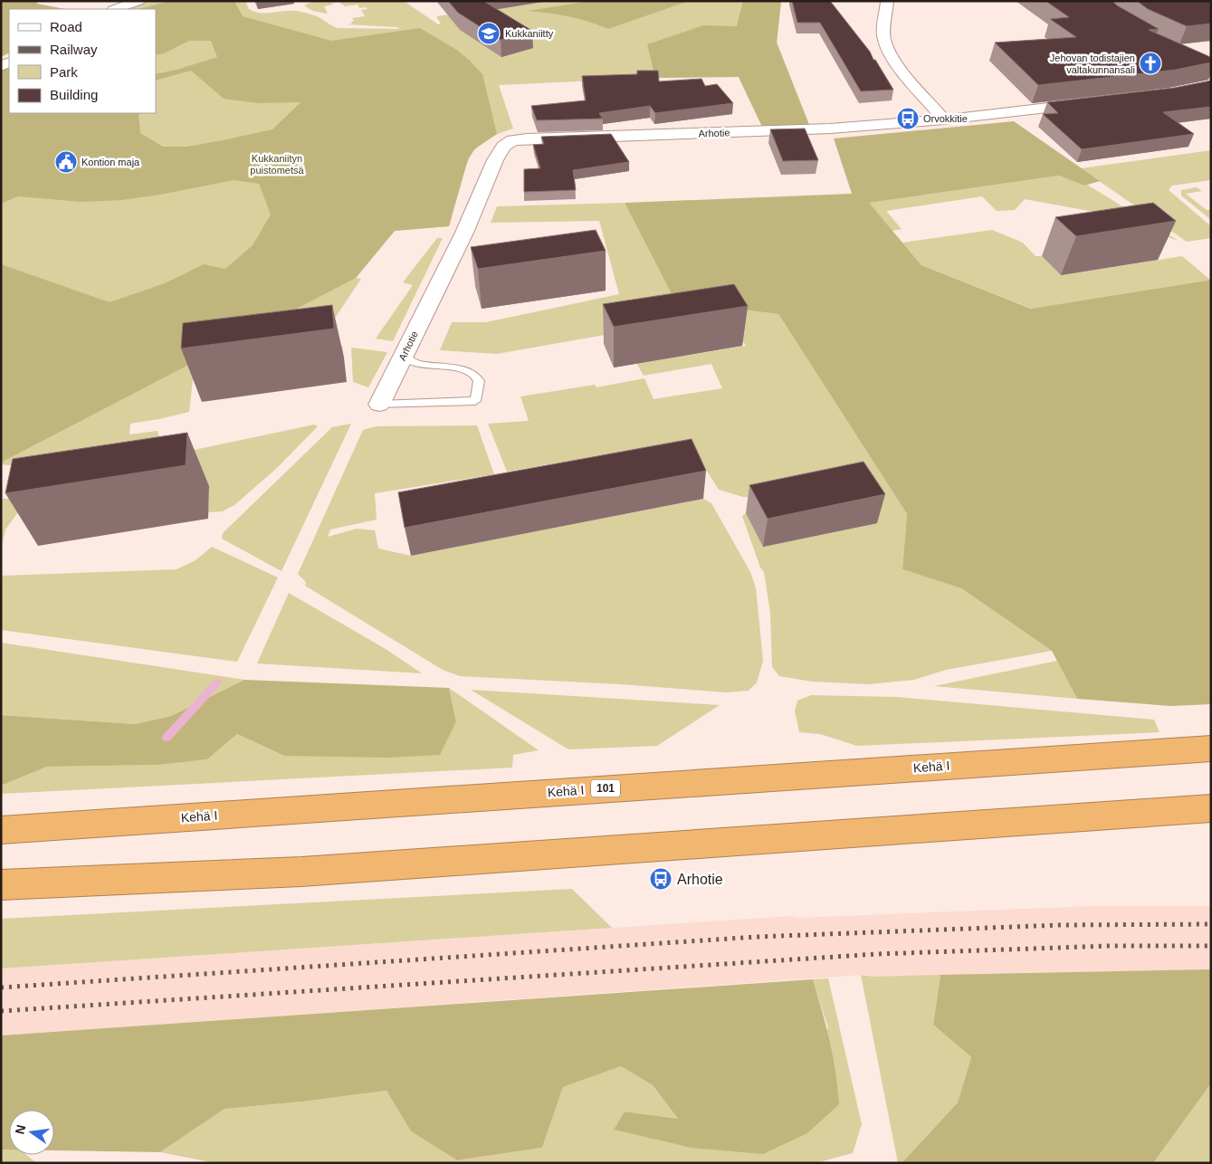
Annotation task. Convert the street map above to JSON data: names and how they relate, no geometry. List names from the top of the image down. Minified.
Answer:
{"streets":{"highway":["Kehä I","101"],"street":["Arhotie"]},"parks":["Kukkaniityn puistometsä"],"places":{"school or university":["Kukkaniitty"],"church":["Jehovan todistajien valtakunnansali"],"bus stop":["Orvokkitie","Arhotie"],"public building":["Kontion maja"]},"legend":["Road","Railway","Park","Building"],"north":"left"}
